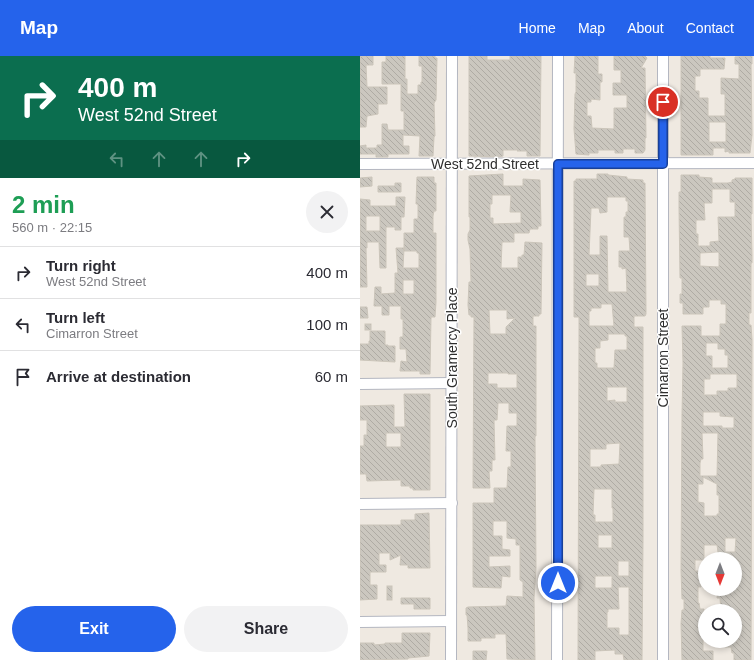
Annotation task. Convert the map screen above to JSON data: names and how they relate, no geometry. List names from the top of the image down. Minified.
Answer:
{"streets":{"street":["West 52nd Street","South Gramercy Place","Cimarron Street"]},"crossings":[["West 52nd Street","South Gramercy Place"],["West 52nd Street","Cimarron Street"]],"north":"bottom","page":{"header":"Map","nav":["Home","Map","About","Contact"],"turn":["400 m","West 52nd Street"],"heading":["2 min","560 m · 22:15"],"list":[{"name":"Turn right","note":"West 52nd Street","value":"400 m"},{"name":"Turn left","note":"Cimarron Street","value":"100 m"},{"name":"Arrive at destination","value":"60 m"}],"buttons":["Exit","Share"]}}
